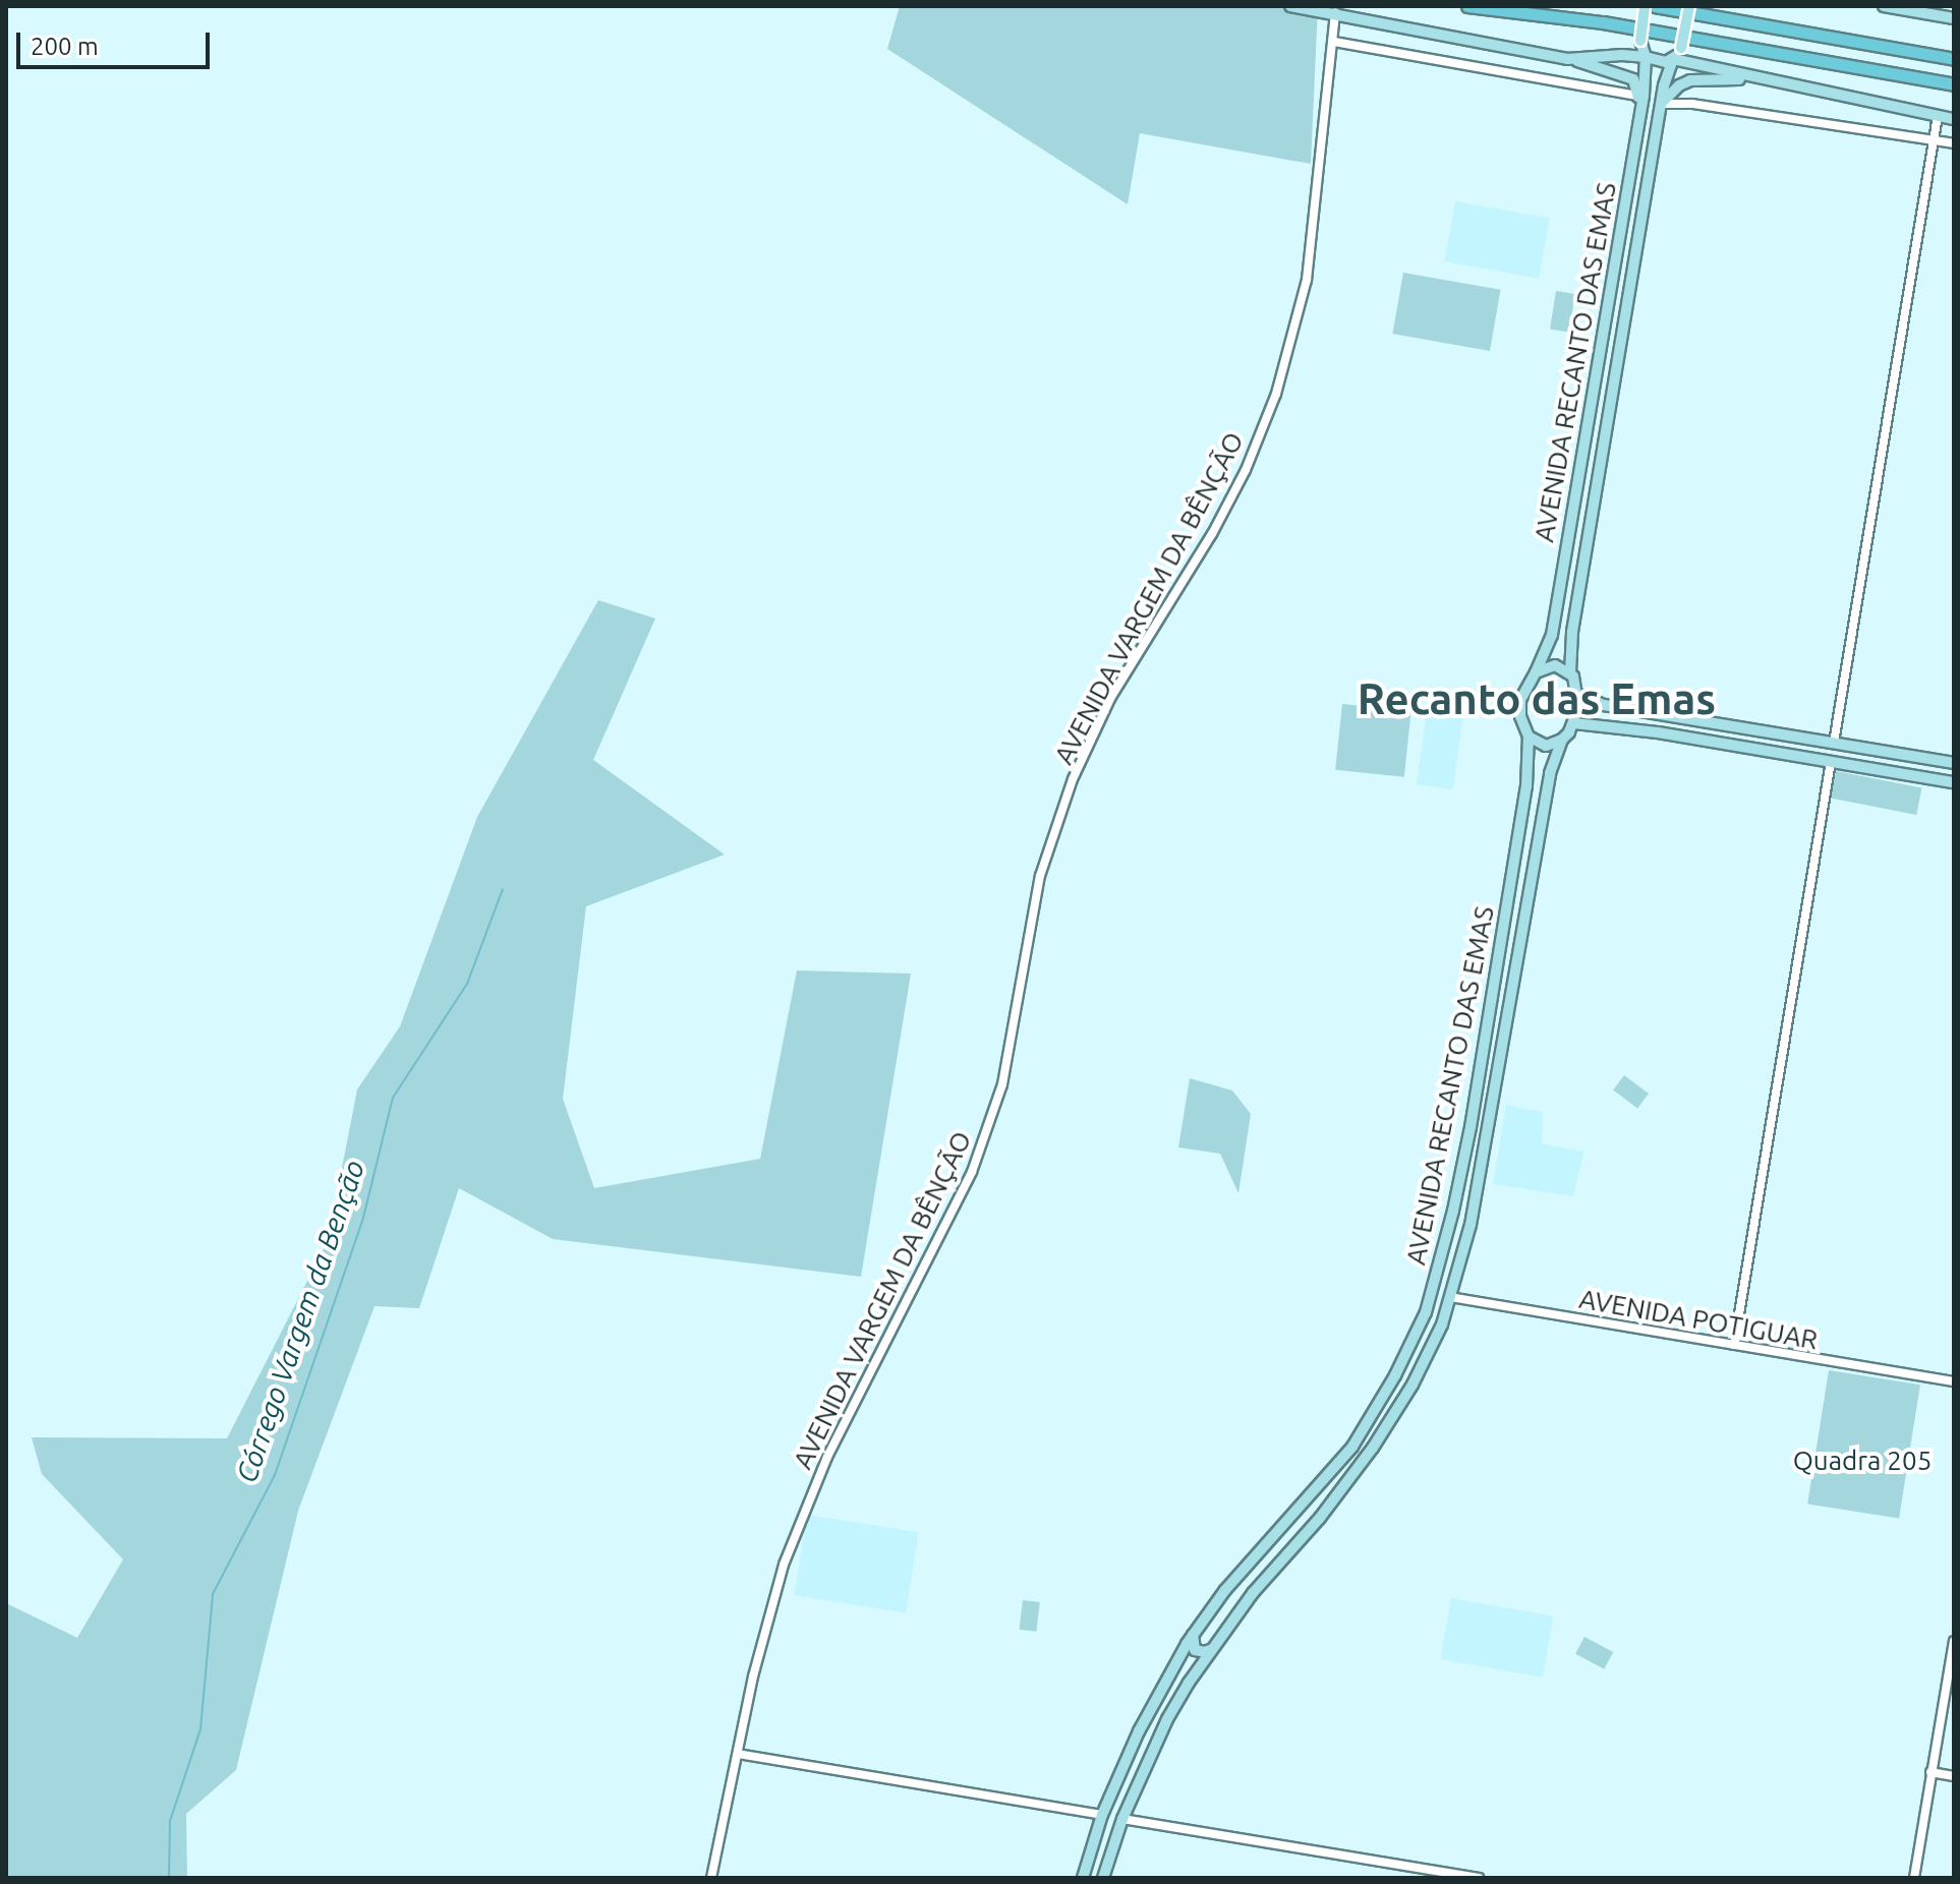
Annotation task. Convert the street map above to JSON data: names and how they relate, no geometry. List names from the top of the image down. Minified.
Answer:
{"streets":{"main road":["AVENIDA RECANTO DAS EMAS"],"street":["AVENIDA VARGEM DA BÊNÇÃO","AVENIDA POTIGUAR"]},"crossings":[["AVENIDA RECANTO DAS EMAS","AVENIDA POTIGUAR"]],"districts":["Recanto das Emas"],"water":["Córrego Vargem da Benção"],"parks":["Quadra 205"],"scale_bar":"200 m"}
